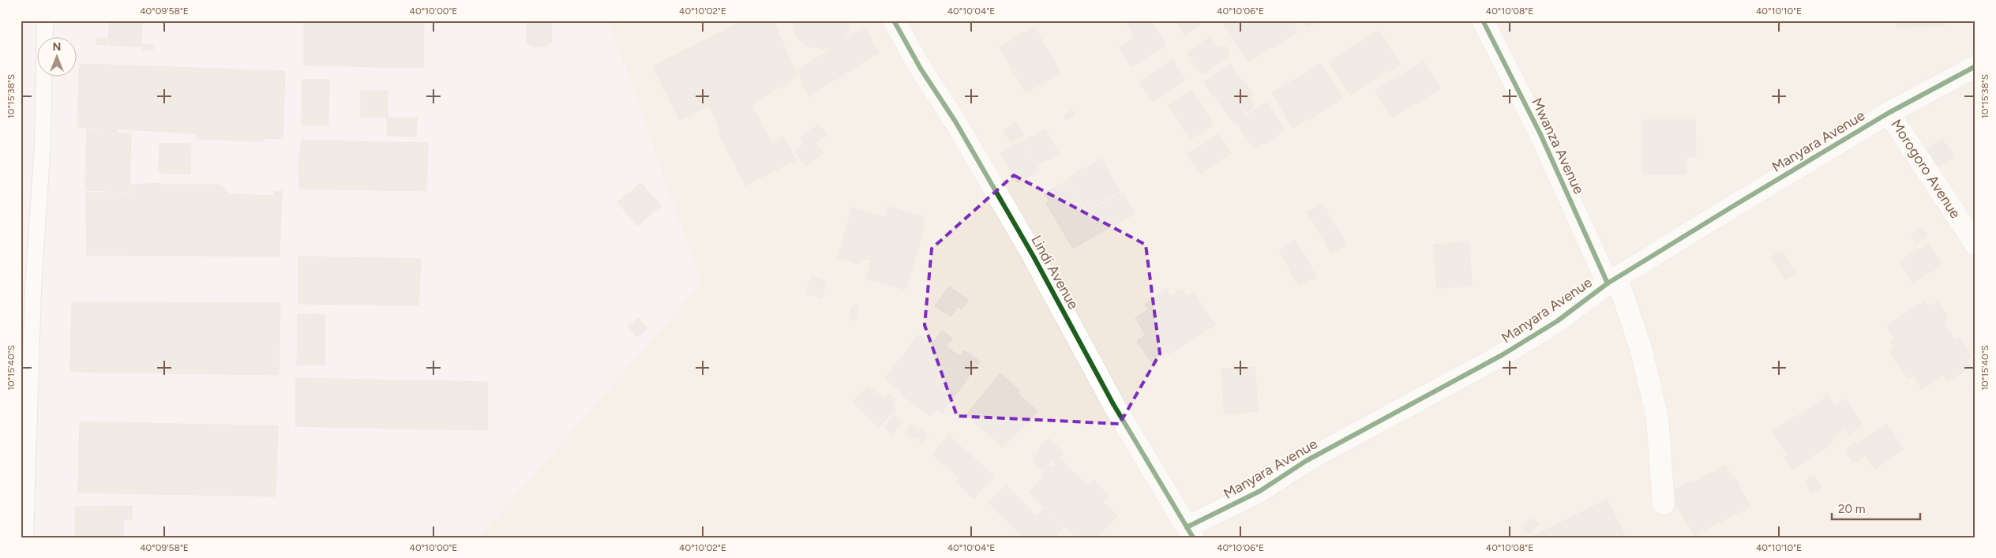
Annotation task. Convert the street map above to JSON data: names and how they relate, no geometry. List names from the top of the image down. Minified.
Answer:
{"streets":{"street":["Manyara Avenue","Mwanza Avenue","Morogoro Avenue","Lindi Avenue"]},"crossings":[["Manyara Avenue","Mwanza Avenue"],["Manyara Avenue","Morogoro Avenue"],["Manyara Avenue","Lindi Avenue"]],"scale_bar":"20 m","north":"top","coordinates":["40°09'58\"E","40°10'00\"E","40°10'02\"E","40°10'04\"E","40°10'06\"E","40°10'08\"E","40°10'10\"E","10°15'38\"S","10°15'40\"S"]}
